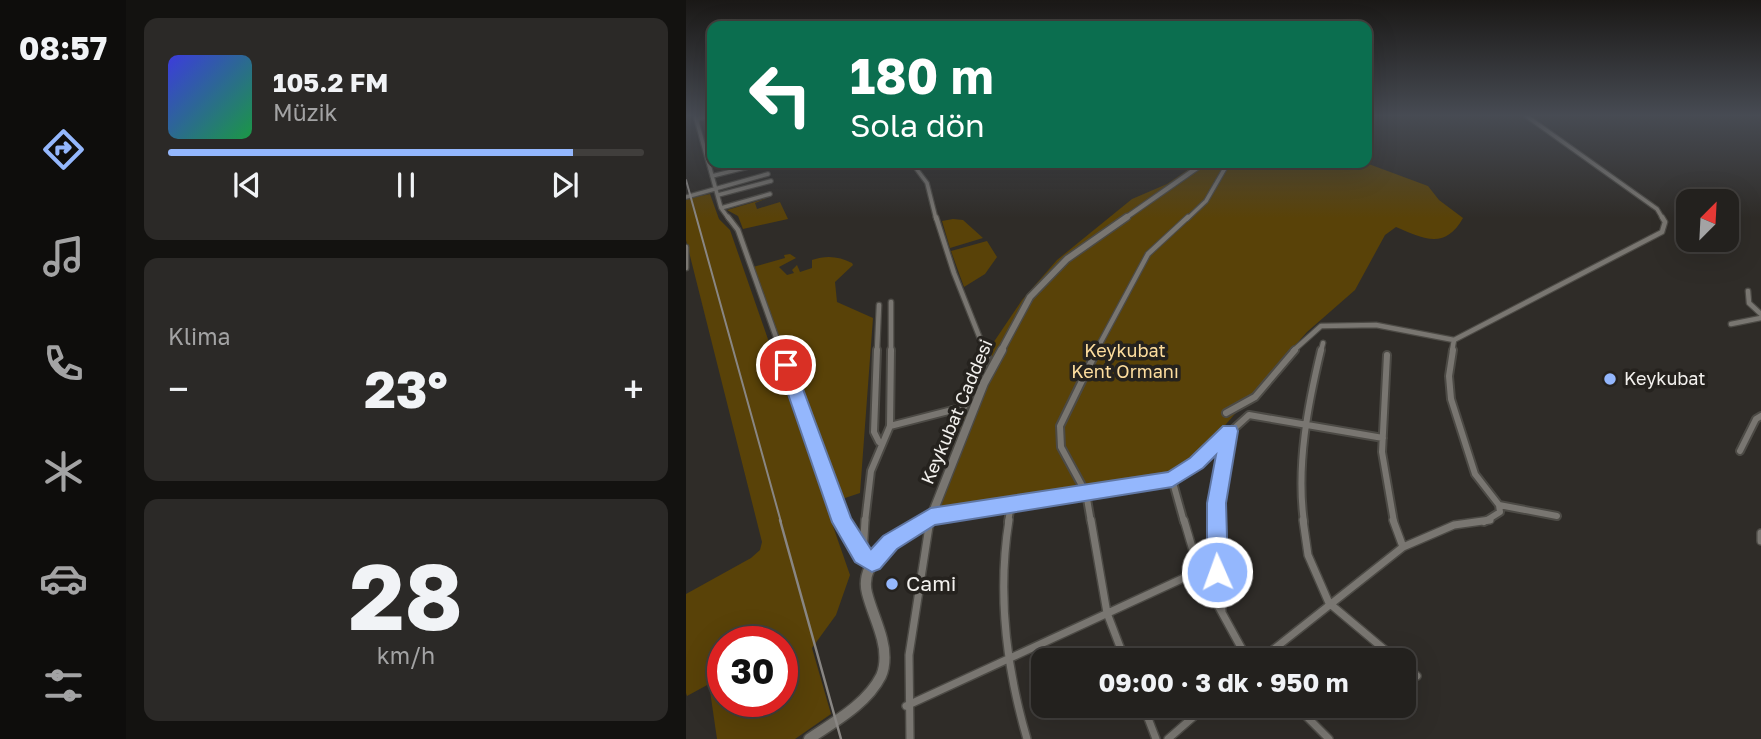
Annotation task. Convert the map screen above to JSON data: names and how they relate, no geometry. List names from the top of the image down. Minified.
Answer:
{"streets":{"street":["Keykubat Caddesi"]},"parks":["Keykubat Kent Ormanı"],"places":["Keykubat","Cami"],"north":"top right","page":{"tabs":"08:57","turn":["180 m","Sola dön"],"song":["105.2 FM","Müzik"],"tile":["Klima",["28","km/h"]],"heat":["−","23°","+"],"limit":"30","trip":"09:00 · 3 dk · 950 m"}}
